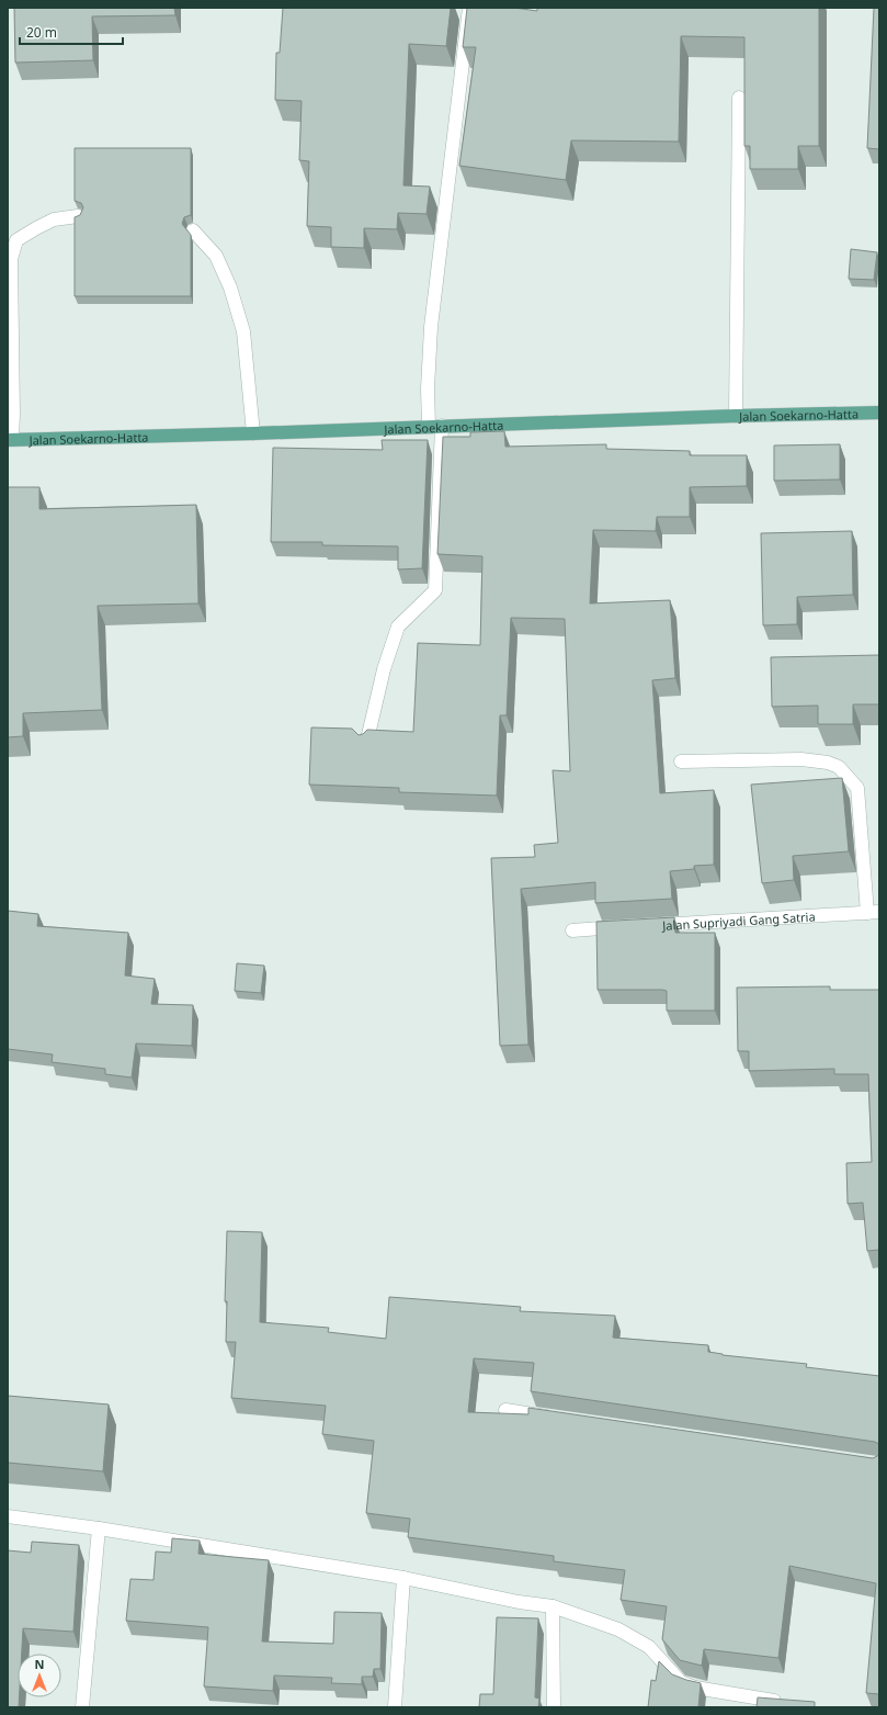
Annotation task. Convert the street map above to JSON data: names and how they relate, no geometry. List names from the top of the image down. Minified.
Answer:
{"streets":{"main road":["Jalan Soekarno-Hatta"],"street":["Jalan Supriyadi Gang Satria"]},"scale_bar":"20 m","north":"top"}
